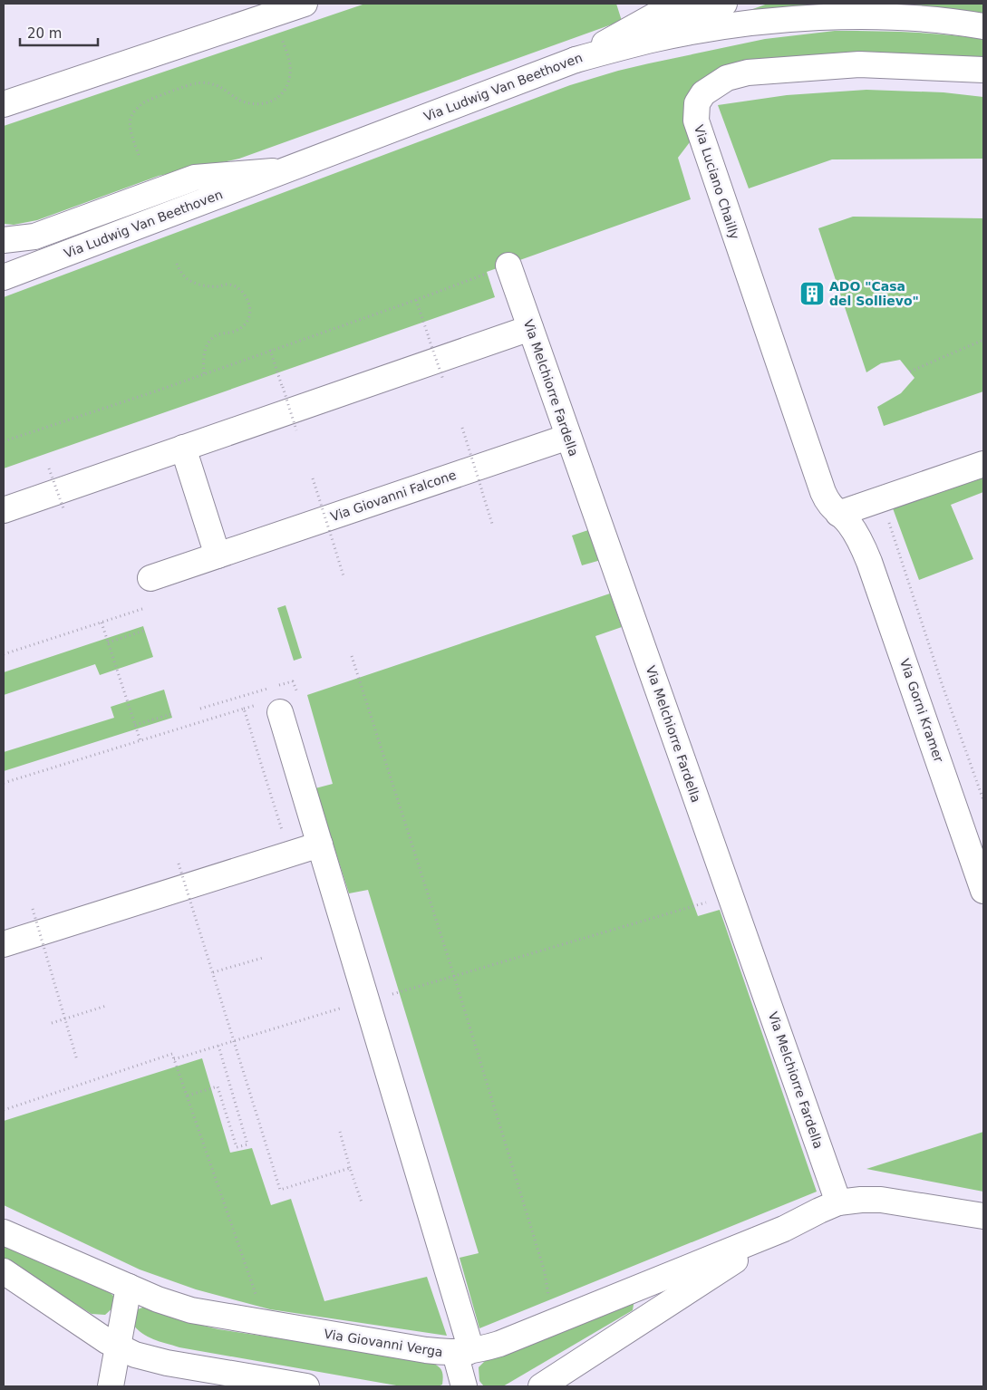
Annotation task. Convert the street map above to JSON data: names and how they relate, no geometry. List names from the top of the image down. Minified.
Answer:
{"streets":{"main road":["Via Ludwig Van Beethoven","Via Luciano Chailly","Via Melchiorre Fardella","Via Giovanni Falcone","Via Gorni Kramer","Via Giovanni Verga"]},"crossings":[["Via Luciano Chailly","Via Gorni Kramer"],["Via Melchiorre Fardella","Via Giovanni Falcone"],["Via Melchiorre Fardella","Via Giovanni Verga"]],"places":{"building":["ADO \"Casa del Sollievo\""]},"scale_bar":"20 m"}
